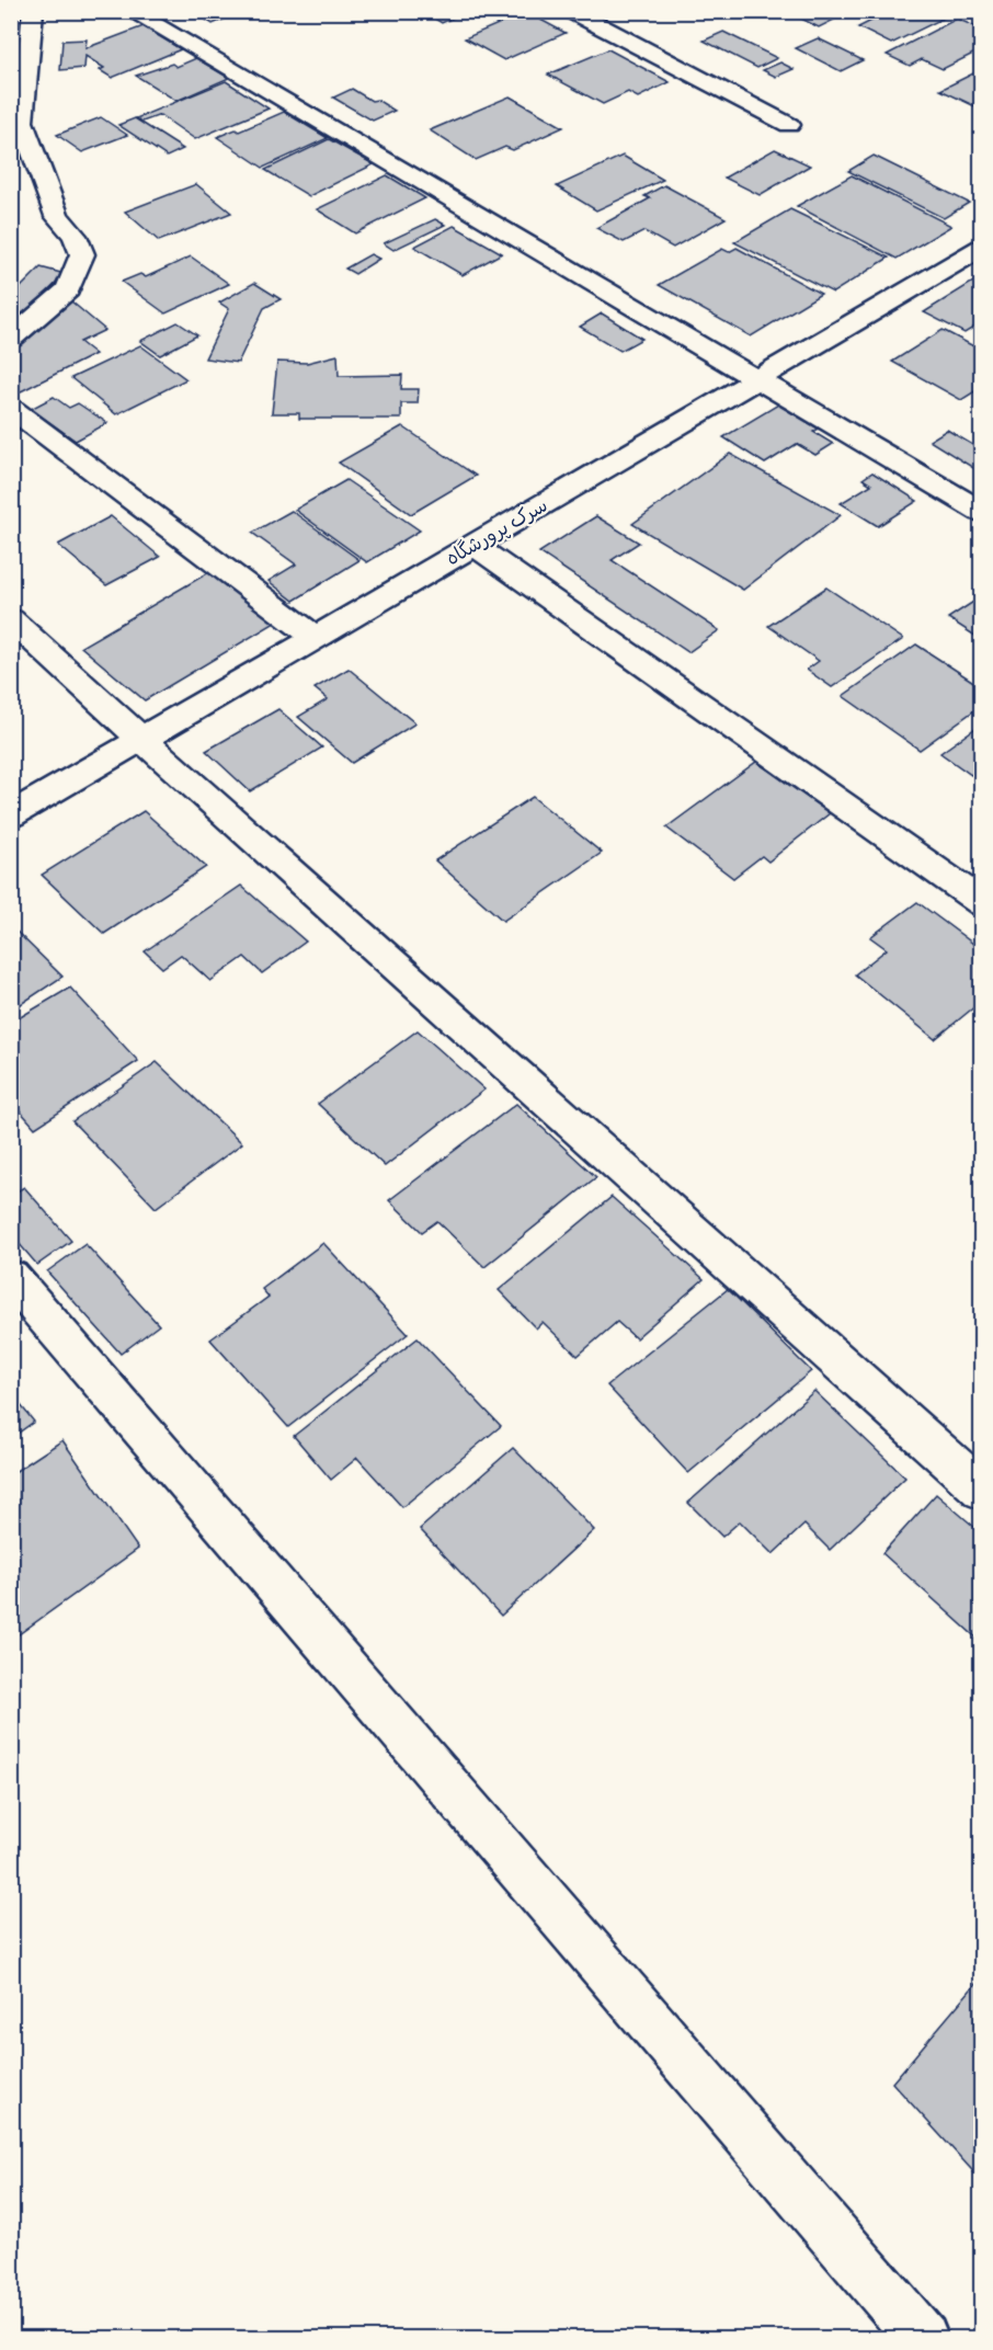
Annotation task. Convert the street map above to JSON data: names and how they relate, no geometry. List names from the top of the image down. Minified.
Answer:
{"streets":{"street":["سرک پرورشگاه"]}}
